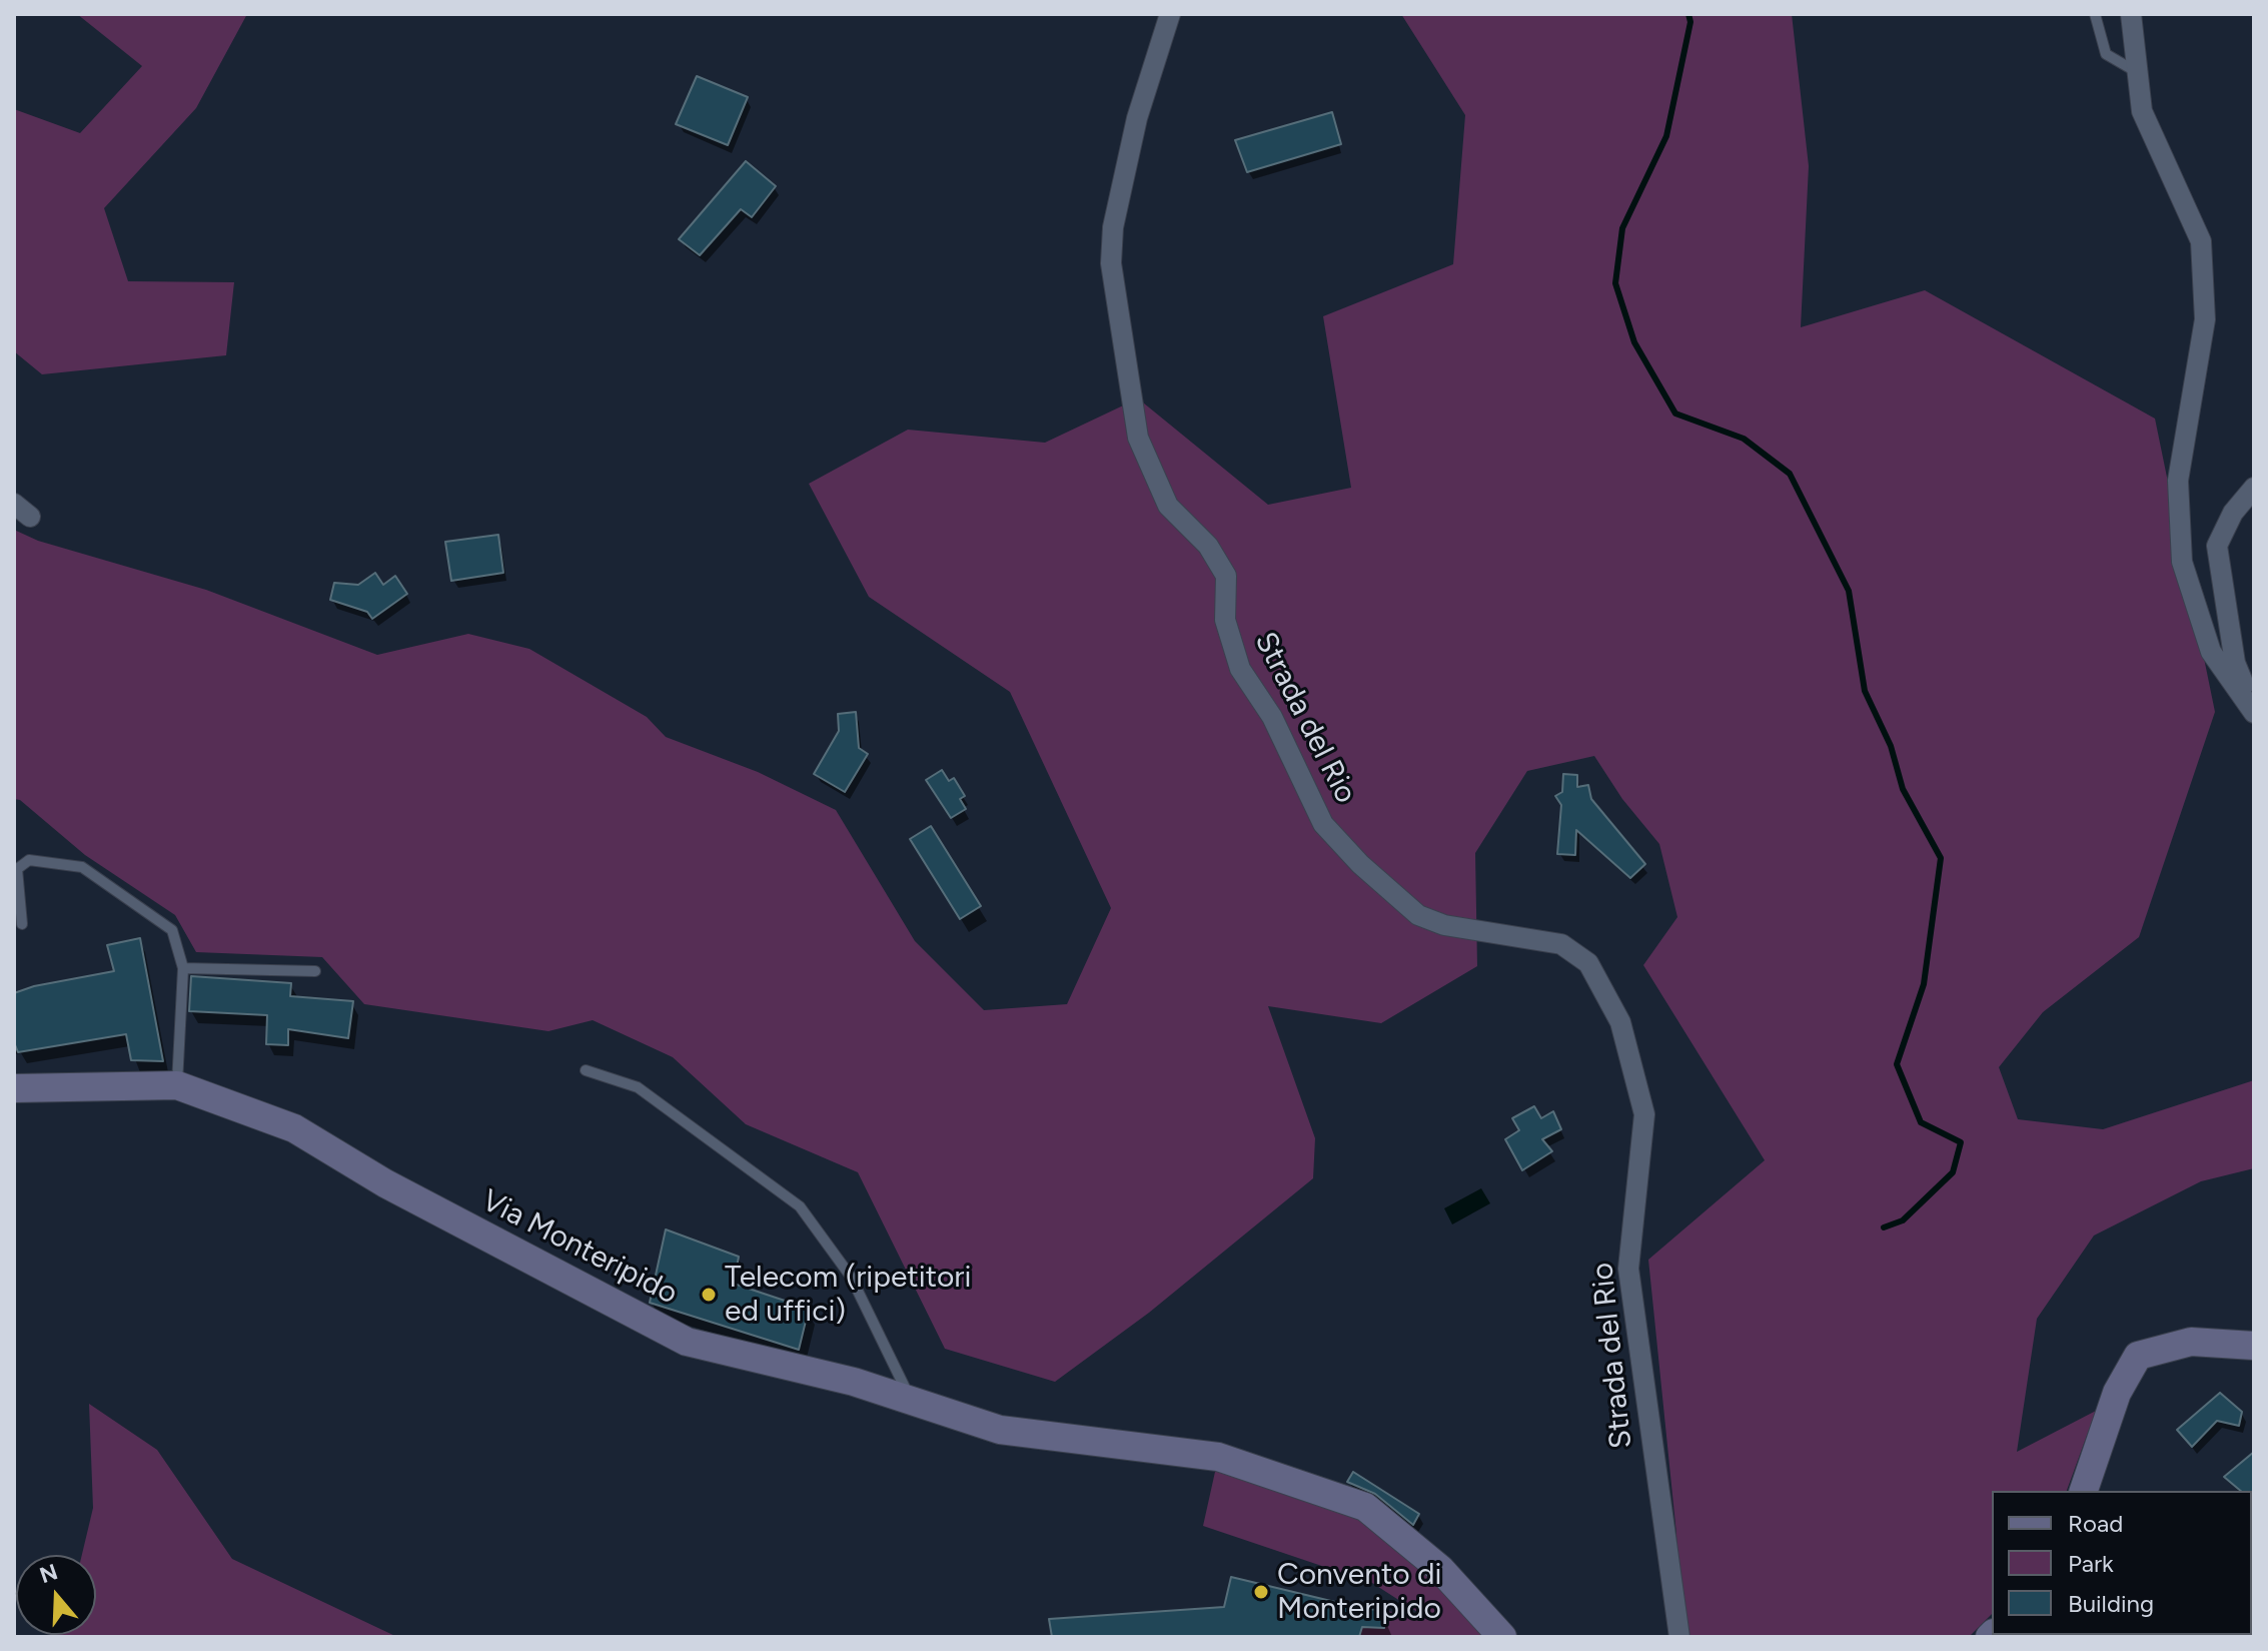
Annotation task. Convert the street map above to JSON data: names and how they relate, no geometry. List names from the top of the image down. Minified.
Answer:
{"streets":{"street":["Strada del Rio","Via Monteripido"]},"places":["Telecom (ripetitori ed uffici)","Convento di Monteripido"],"legend":["Road","Park","Building"],"north":"top"}
